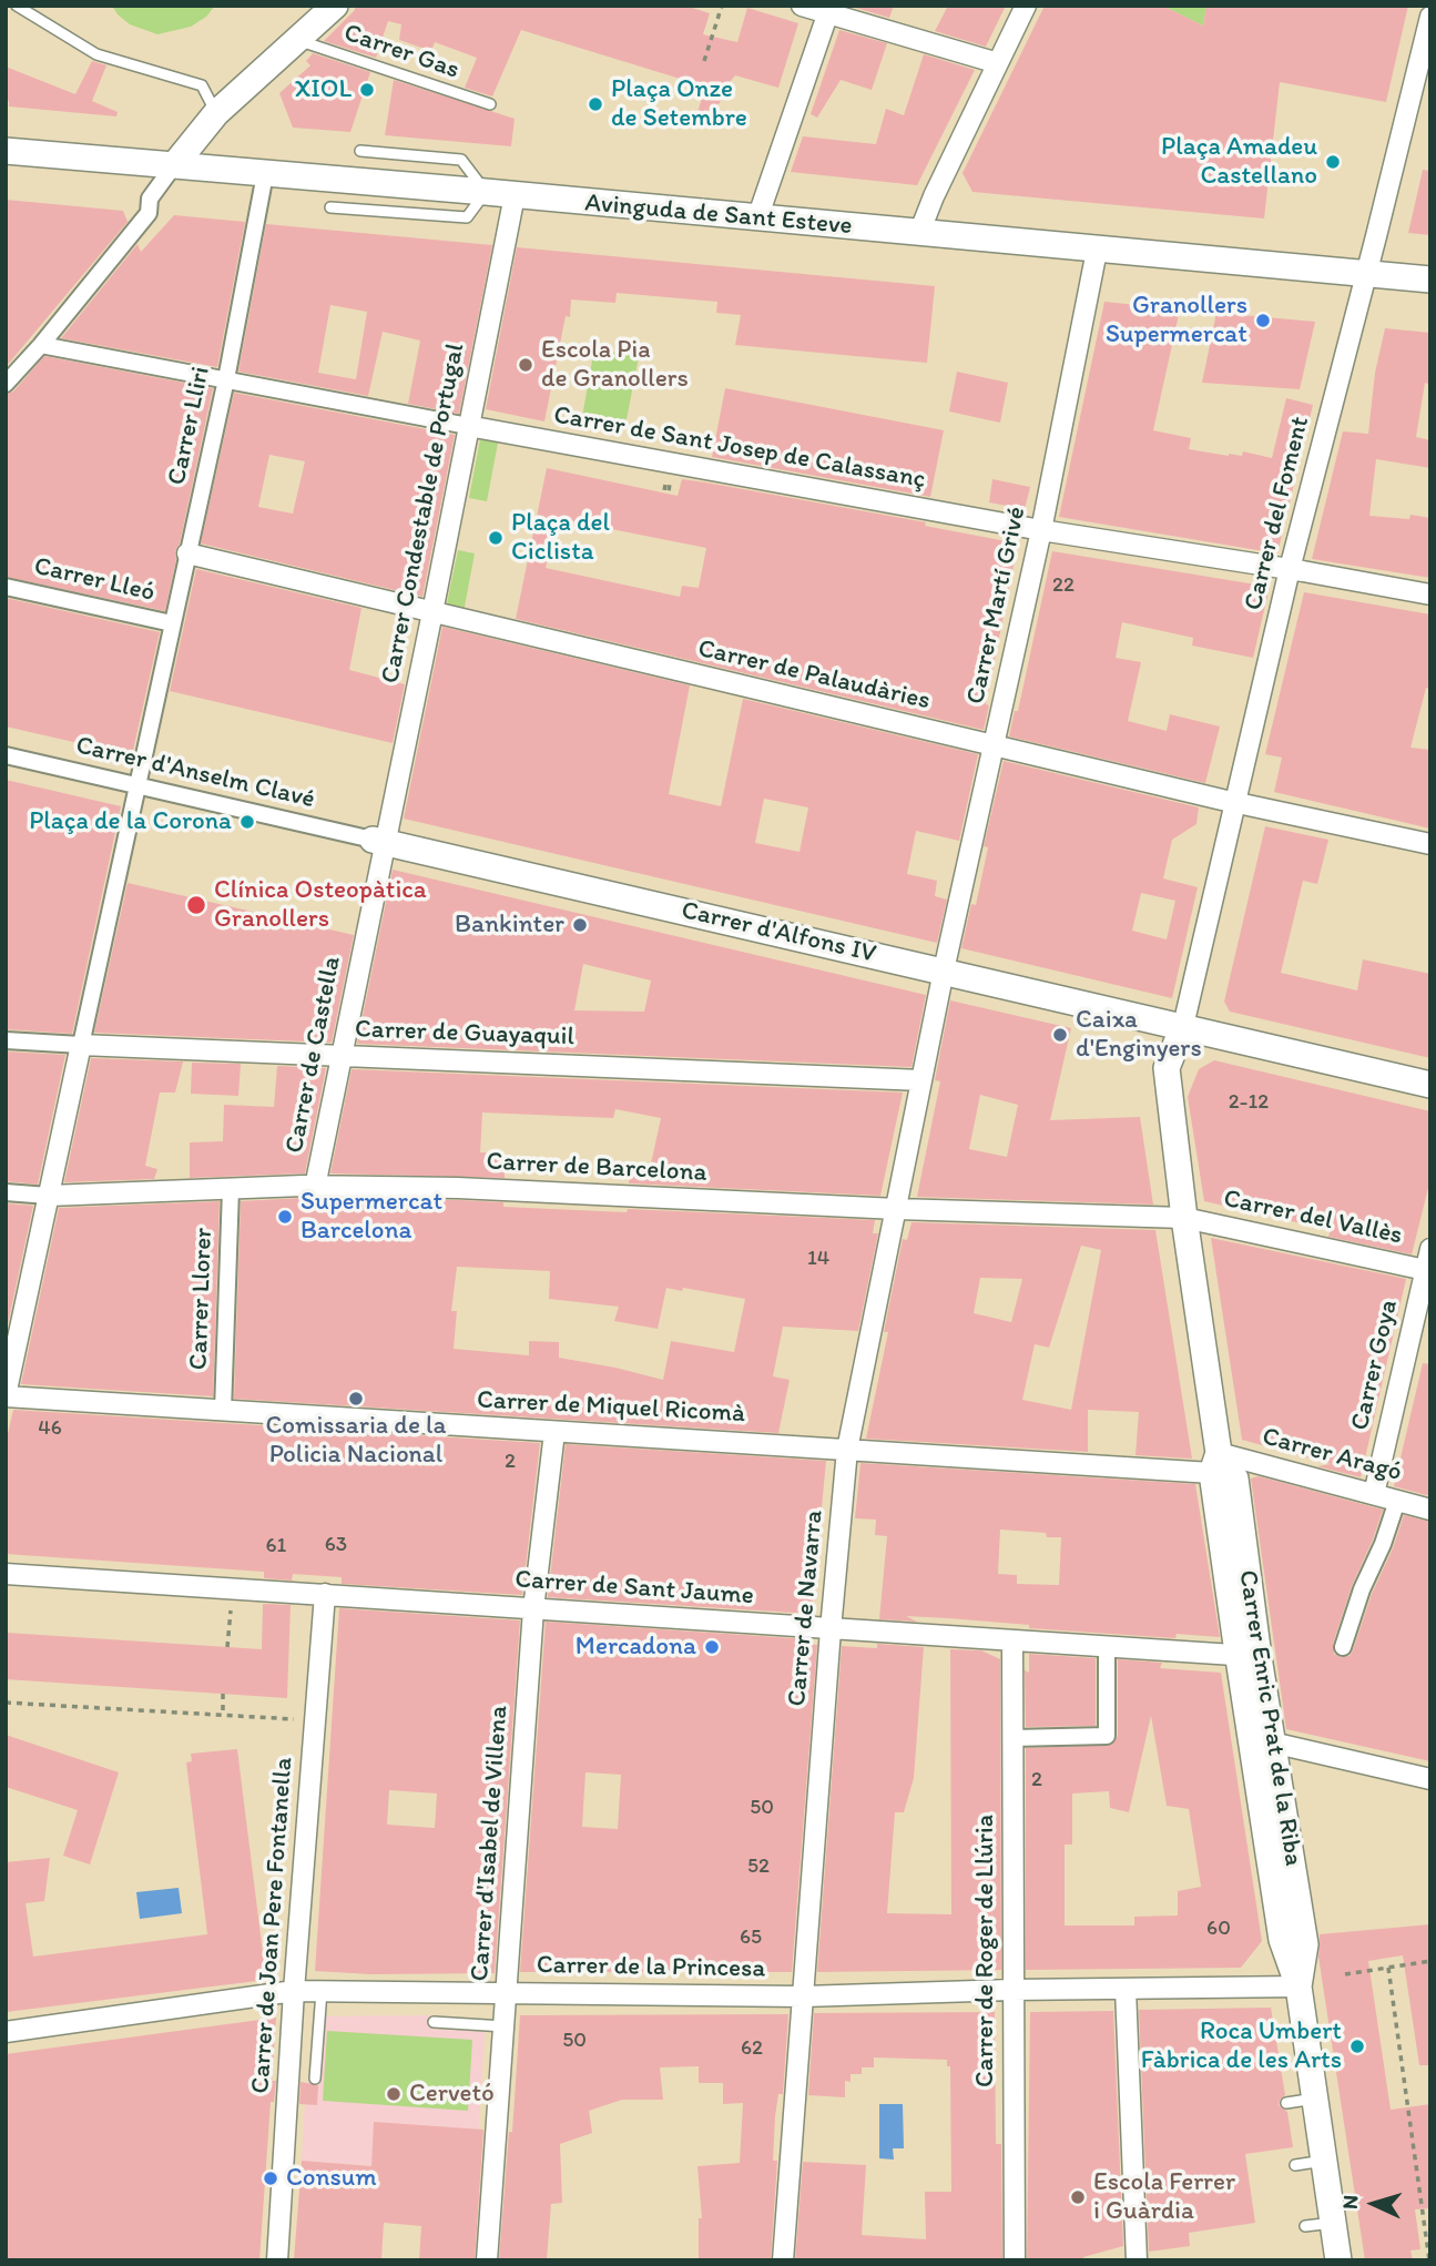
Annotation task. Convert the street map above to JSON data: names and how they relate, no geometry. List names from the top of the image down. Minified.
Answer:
{"streets":{"street":["Avinguda de Sant Esteve","Carrer Lliri","Carrer de Sant Josep de Calassanç","Carrer Condestable de Portugal","Carrer del Foment","Carrer Lleó","Carrer Martí Grivé","Carrer de Palaudàries","Carrer d'Anselm Clavé","Carrer d'Alfons IV","Carrer de Guayaquil","Carrer de Castella","Carrer de Barcelona","Carrer del Vallès","Carrer Llorer","Carrer Goya","Carrer de Miquel Ricomà","Carrer Aragó","Carrer de Sant Jaume","Carrer de Navarra","Carrer Enric Prat de la Riba","Carrer d'Isabel de Villena","Carrer de Joan Pere Fontanella","Carrer de Roger de Llúria","Carrer de la Princesa"],"lane":["Carrer Gas"]},"crossings":[["Avinguda de Sant Esteve","Carrer Lliri"],["Avinguda de Sant Esteve","Carrer Condestable de Portugal"],["Avinguda de Sant Esteve","Carrer del Foment"],["Avinguda de Sant Esteve","Carrer Martí Grivé"],["Carrer Lliri","Carrer de Sant Josep de Calassanç"],["Carrer Lliri","Carrer Lleó"],["Carrer Lliri","Carrer de Palaudàries"],["Carrer Lliri","Carrer d'Anselm Clavé"],["Carrer de Sant Josep de Calassanç","Carrer Condestable de Portugal"],["Carrer de Sant Josep de Calassanç","Carrer del Foment"],["Carrer de Sant Josep de Calassanç","Carrer Martí Grivé"],["Carrer Condestable de Portugal","Carrer de Palaudàries"],["Carrer Condestable de Portugal","Carrer d'Anselm Clavé"],["Carrer Condestable de Portugal","Carrer d'Alfons IV"],["Carrer Condestable de Portugal","Carrer de Castella"],["Carrer del Foment","Carrer de Palaudàries"],["Carrer del Foment","Carrer d'Alfons IV"],["Carrer del Foment","Carrer Enric Prat de la Riba"],["Carrer Martí Grivé","Carrer de Palaudàries"],["Carrer Martí Grivé","Carrer d'Alfons IV"],["Carrer Martí Grivé","Carrer de Navarra"],["Carrer d'Anselm Clavé","Carrer d'Alfons IV"],["Carrer d'Anselm Clavé","Carrer de Castella"],["Carrer d'Alfons IV","Carrer de Castella"],["Carrer d'Alfons IV","Carrer de Navarra"],["Carrer d'Alfons IV","Carrer Enric Prat de la Riba"],["Carrer de Guayaquil","Carrer de Castella"],["Carrer de Guayaquil","Carrer de Navarra"],["Carrer de Castella","Carrer de Barcelona"],["Carrer de Barcelona","Carrer del Vallès"],["Carrer de Barcelona","Carrer Llorer"],["Carrer de Barcelona","Carrer de Navarra"],["Carrer de Barcelona","Carrer Enric Prat de la Riba"],["Carrer del Vallès","Carrer Goya"],["Carrer del Vallès","Carrer Enric Prat de la Riba"],["Carrer Llorer","Carrer de Miquel Ricomà"],["Carrer Goya","Carrer Aragó"],["Carrer de Miquel Ricomà","Carrer Aragó"],["Carrer de Miquel Ricomà","Carrer de Navarra"],["Carrer de Miquel Ricomà","Carrer Enric Prat de la Riba"],["Carrer de Miquel Ricomà","Carrer d'Isabel de Villena"],["Carrer Aragó","Carrer Enric Prat de la Riba"],["Carrer de Sant Jaume","Carrer de Navarra"],["Carrer de Sant Jaume","Carrer Enric Prat de la Riba"],["Carrer de Sant Jaume","Carrer d'Isabel de Villena"],["Carrer de Sant Jaume","Carrer de Joan Pere Fontanella"],["Carrer de Sant Jaume","Carrer de Roger de Llúria"],["Carrer de Navarra","Carrer de la Princesa"],["Carrer Enric Prat de la Riba","Carrer de la Princesa"],["Carrer d'Isabel de Villena","Carrer de la Princesa"],["Carrer de Joan Pere Fontanella","Carrer de la Princesa"],["Carrer de Roger de Llúria","Carrer de la Princesa"]],"places":["XIOL","Plaça Onze de Setembre","Plaça Amadeu Castellano","Granollers Supermercat","Escola Pia de Granollers","Plaça del Ciclista","Plaça de la Corona","Clínica Osteopàtica Granollers","Bankinter","Caixa d'Enginyers","Supermercat Barcelona","Comissaria de la Policia Nacional","Mercadona","Roca Umbert Fàbrica de les Arts","Cervetó","Consum","Escola Ferrer i Guàrdia"],"house_numbers":["22","2-12","14","46","2","63","61","2","50","52","60","65","50","62"],"north":"left"}
